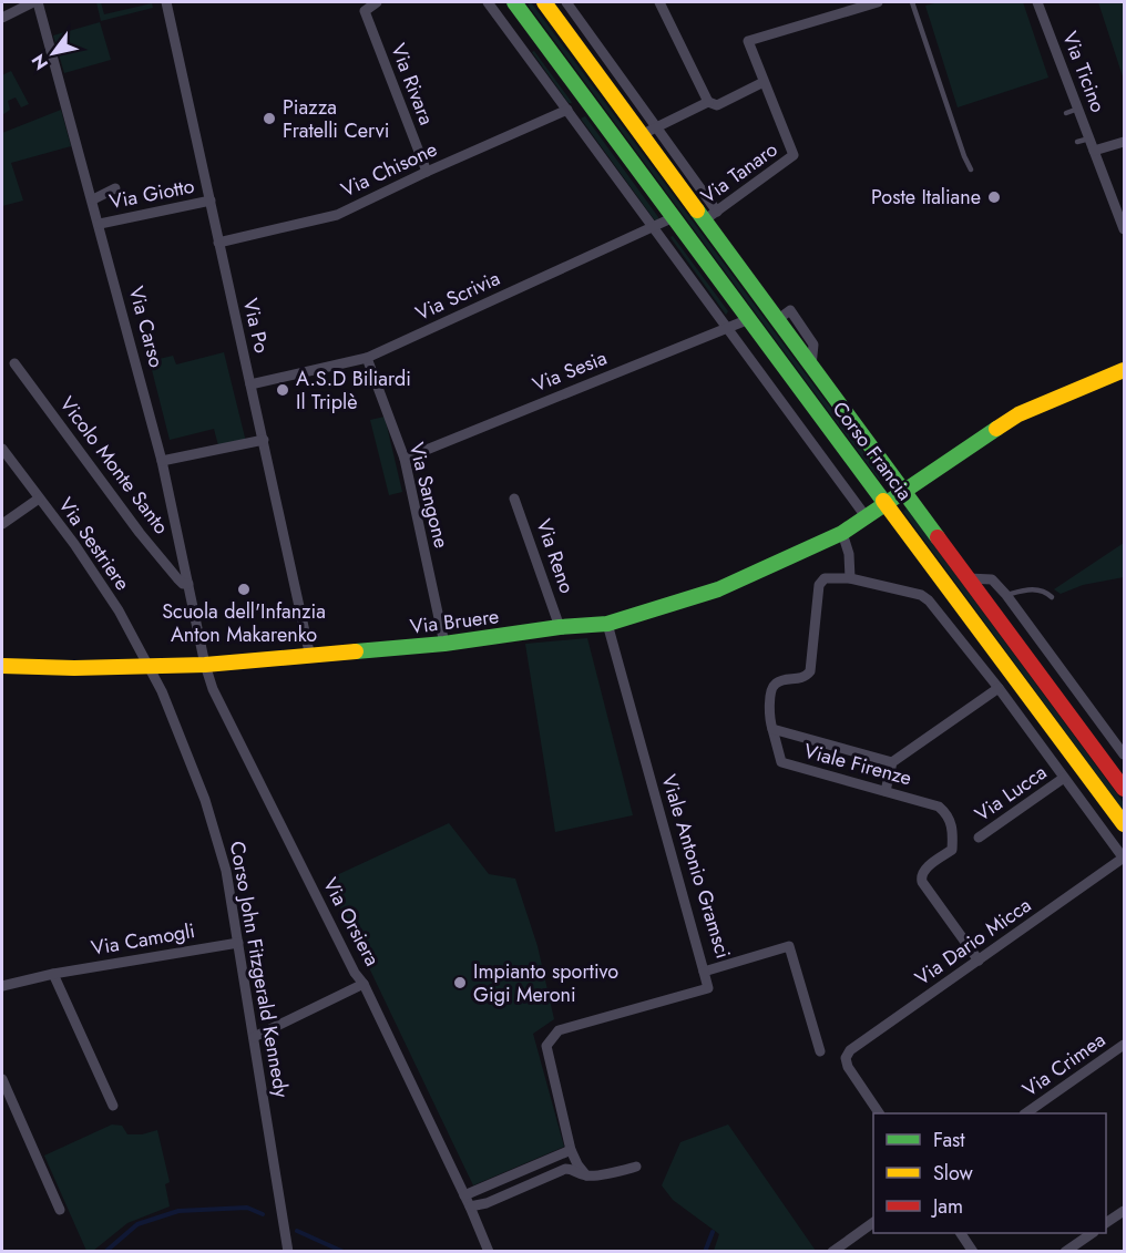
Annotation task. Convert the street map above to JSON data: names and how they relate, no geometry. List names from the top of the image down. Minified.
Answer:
{"streets":{"main road":["Corso Francia","Via Bruere"],"street":["Via Ticino","Via Rivara","Via Chisone","Via Tanaro","Via Giotto","Via Scrivia","Via Po","Via Carso","Via Sesia","Vicolo Monte Santo","Via Sangone","Via Sestriere","Via Reno","Viale Firenze","Via Lucca","Viale Antonio Gramsci","Via Orsiera","Via Camogli","Via Dario Micca","Corso John Fitzgerald Kennedy","Via Crimea"]},"crossings":[["Via Rivara","Via Chisone"],["Via Chisone","Via Po"],["Via Tanaro","Corso Francia"],["Via Giotto","Via Po"],["Via Giotto","Via Carso"],["Via Scrivia","Via Po"],["Via Scrivia","Corso Francia"],["Via Scrivia","Via Sangone"],["Via Po","Via Bruere"],["Via Carso","Vicolo Monte Santo"],["Via Carso","Via Bruere"],["Via Carso","Via Orsiera"],["Via Sesia","Corso Francia"],["Via Sesia","Via Sangone"],["Corso Francia","Via Bruere"],["Via Sangone","Via Bruere"],["Via Sestriere","Via Bruere"],["Via Sestriere","Corso John Fitzgerald Kennedy"],["Via Reno","Via Bruere"],["Via Bruere","Viale Antonio Gramsci"],["Via Bruere","Via Orsiera"],["Via Bruere","Corso John Fitzgerald Kennedy"],["Viale Firenze","Via Dario Micca"],["Via Camogli","Corso John Fitzgerald Kennedy"]],"places":["Piazza Fratelli Cervi","Poste Italiane","A.S.D Biliardi Il Triplè","Scuola dell'Infanzia Anton Makarenko","Impianto sportivo Gigi Meroni"],"legend":["Fast","Slow","Jam"],"north":"bottom left"}
